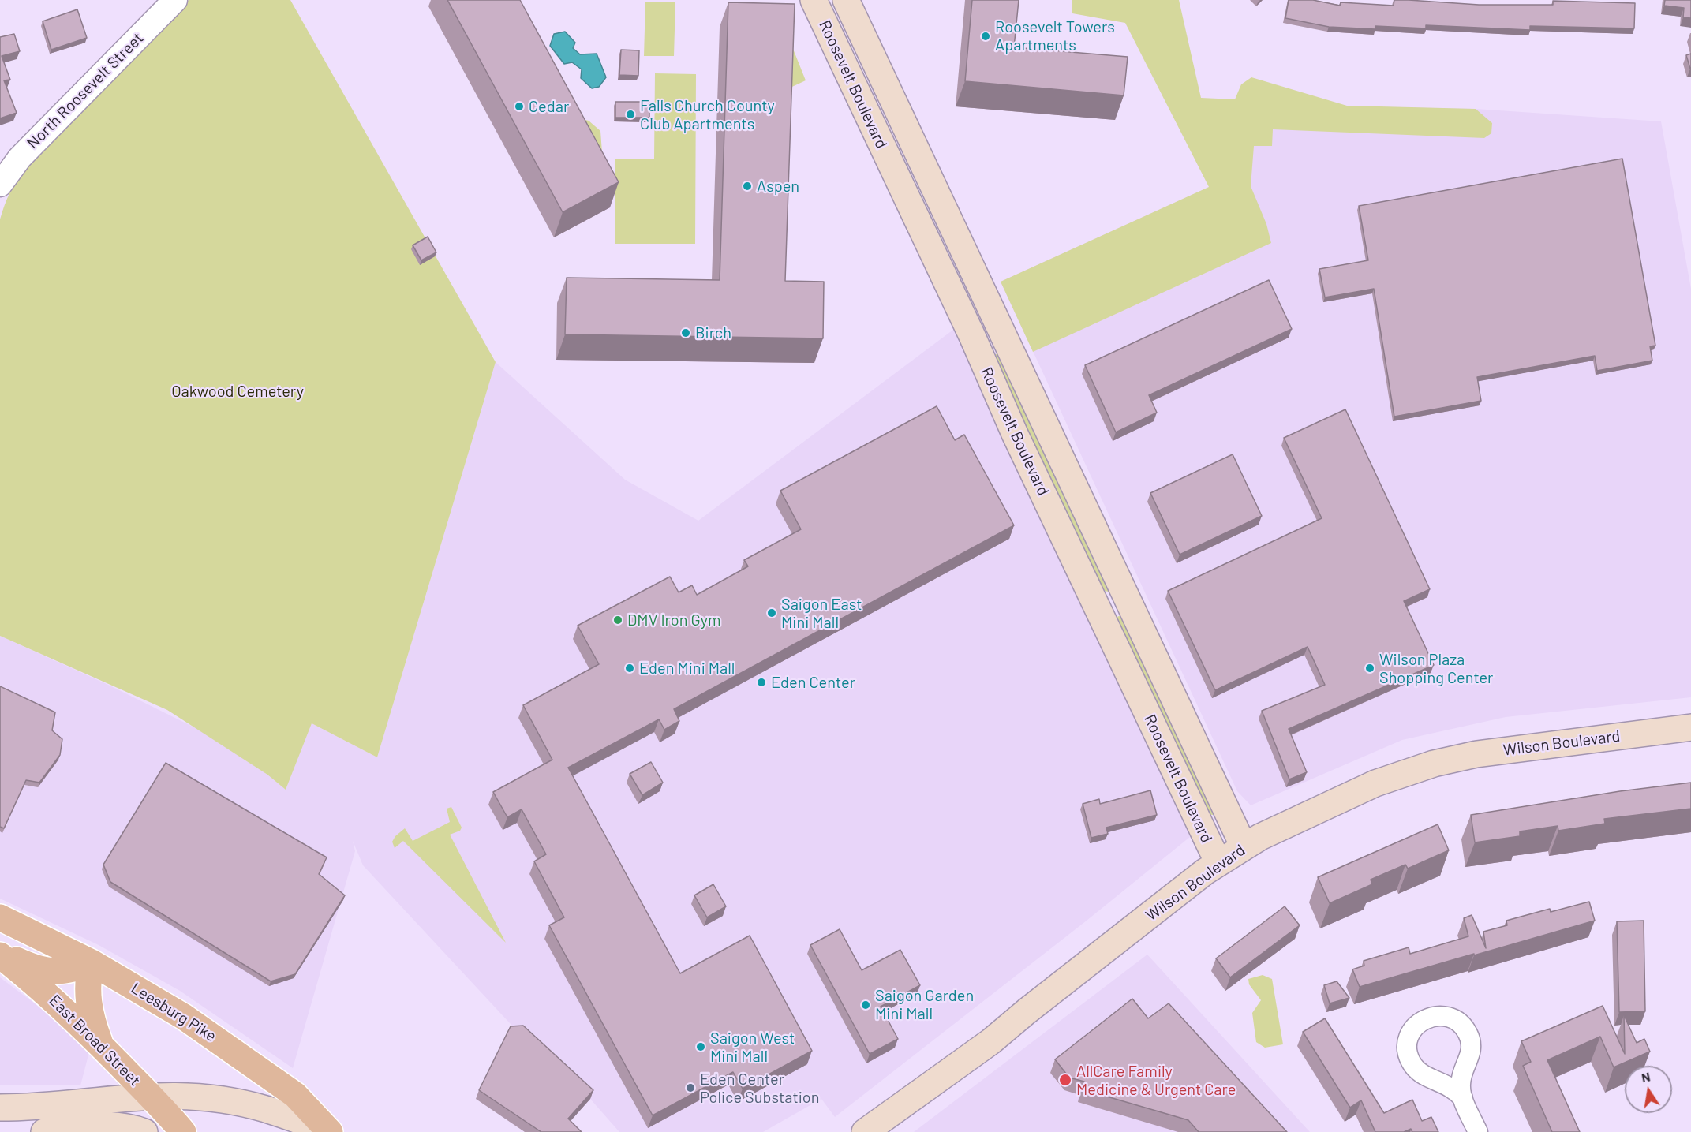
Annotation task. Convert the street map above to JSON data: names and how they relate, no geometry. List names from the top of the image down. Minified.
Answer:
{"streets":{"main road":["Roosevelt Boulevard","Wilson Boulevard","Leesburg Pike","East Broad Street"],"street":["North Roosevelt Street"]},"crossings":[["Roosevelt Boulevard","Wilson Boulevard"]],"parks":["Oakwood Cemetery"],"places":["Roosevelt Towers Apartments","Cedar","Falls Church County Club Apartments","Aspen","Birch","Saigon East Mini Mall","DMV Iron Gym","Eden Mini Mall","Wilson Plaza Shopping Center","Eden Center","Saigon Garden Mini Mall","Saigon West Mini Mall","AllCare Family Medicine & Urgent Care","Eden Center Police Substation"],"north":"top"}
